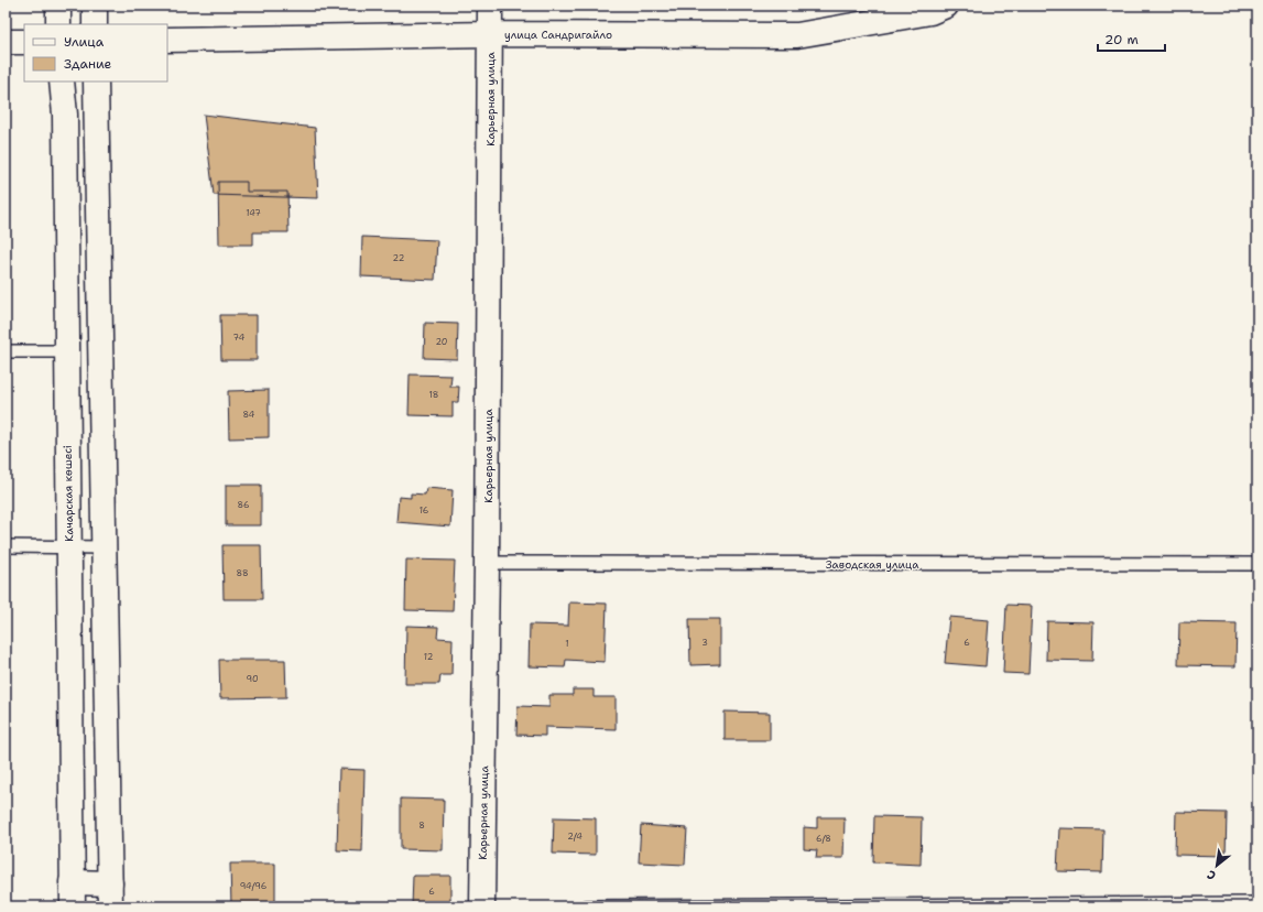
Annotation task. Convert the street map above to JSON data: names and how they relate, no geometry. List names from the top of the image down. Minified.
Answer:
{"streets":{"street":["улица Сандригайло","Карьерная улица","Качарская көшесі"],"lane":["Заводская улица"]},"crossings":[["улица Сандригайло","Карьерная улица"],["Карьерная улица","Заводская улица"]],"house_numbers":["147","22","74","20","18","84","86","16","88","3","6","1","12","90","8","2/4","6/8","94/96","6"],"legend":["Улица","Здание"],"scale_bar":"20 m","north":"bottom left"}
